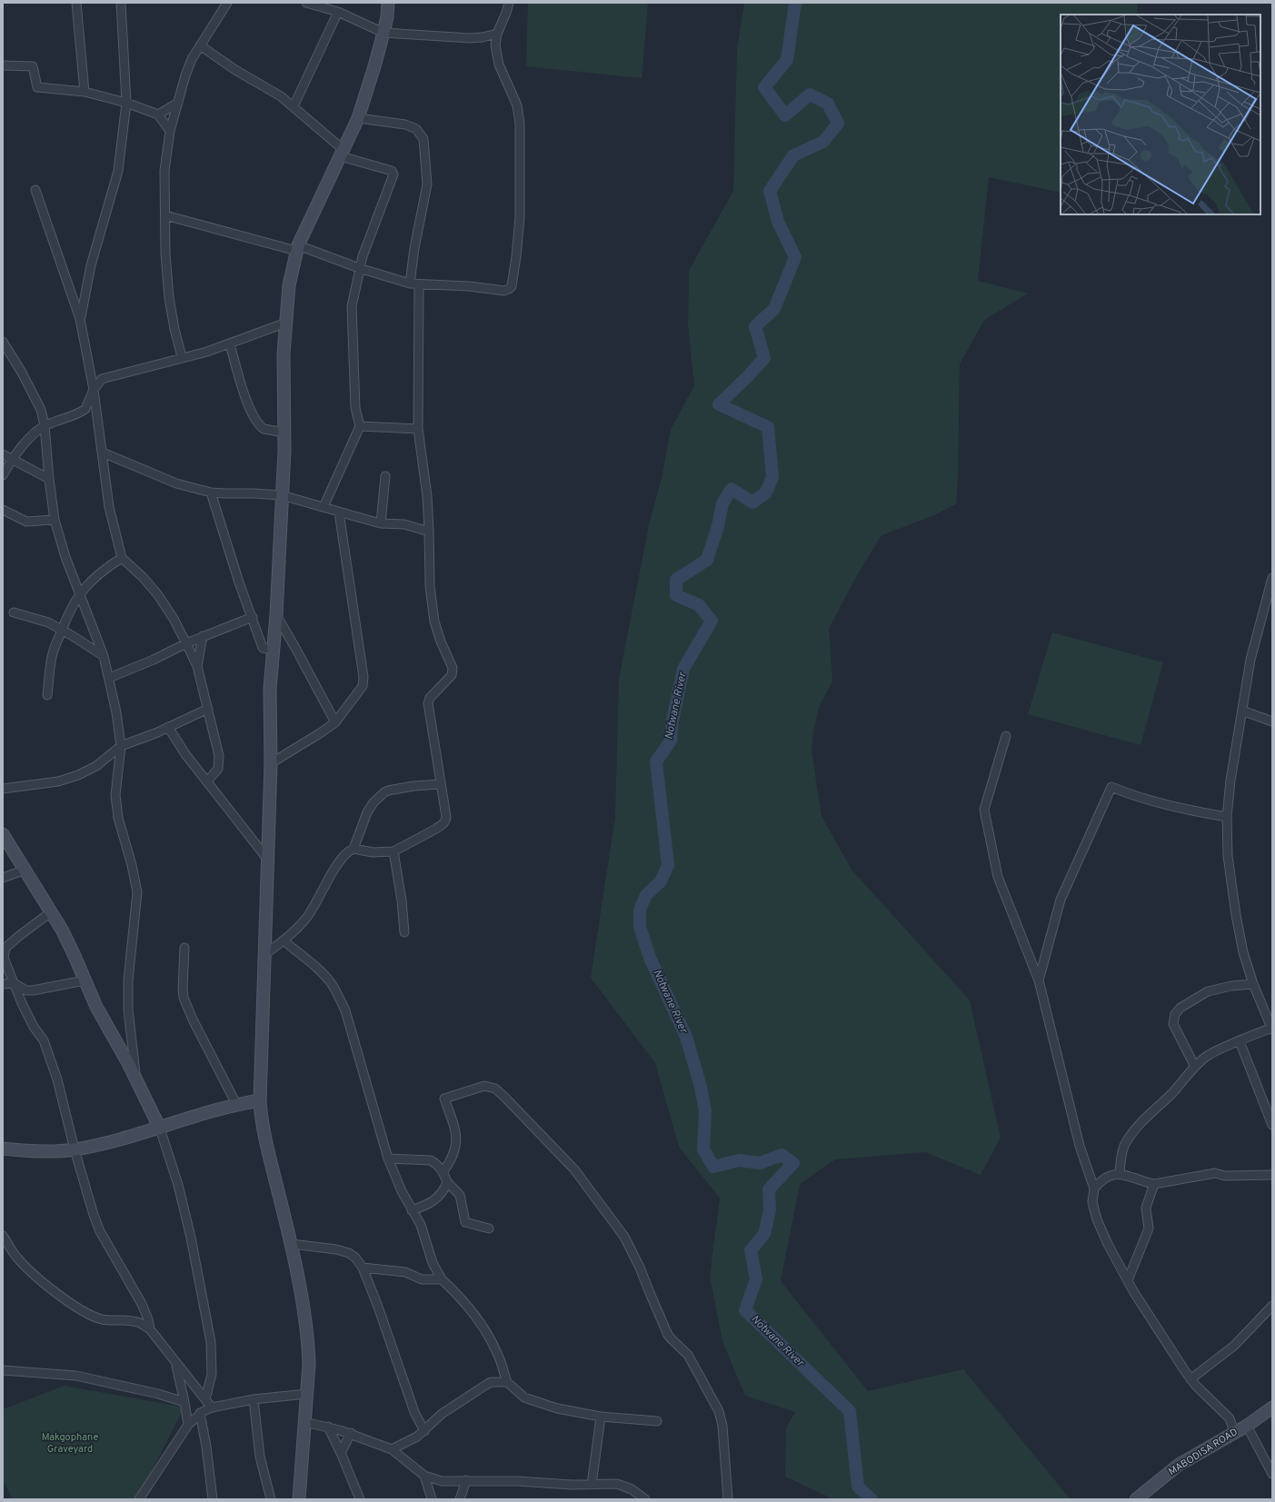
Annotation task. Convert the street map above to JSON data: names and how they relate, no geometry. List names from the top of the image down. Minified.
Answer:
{"streets":{"street":["MABODISA ROAD"]},"water":["Notwane River"],"parks":["Makgophane Graveyard"]}
